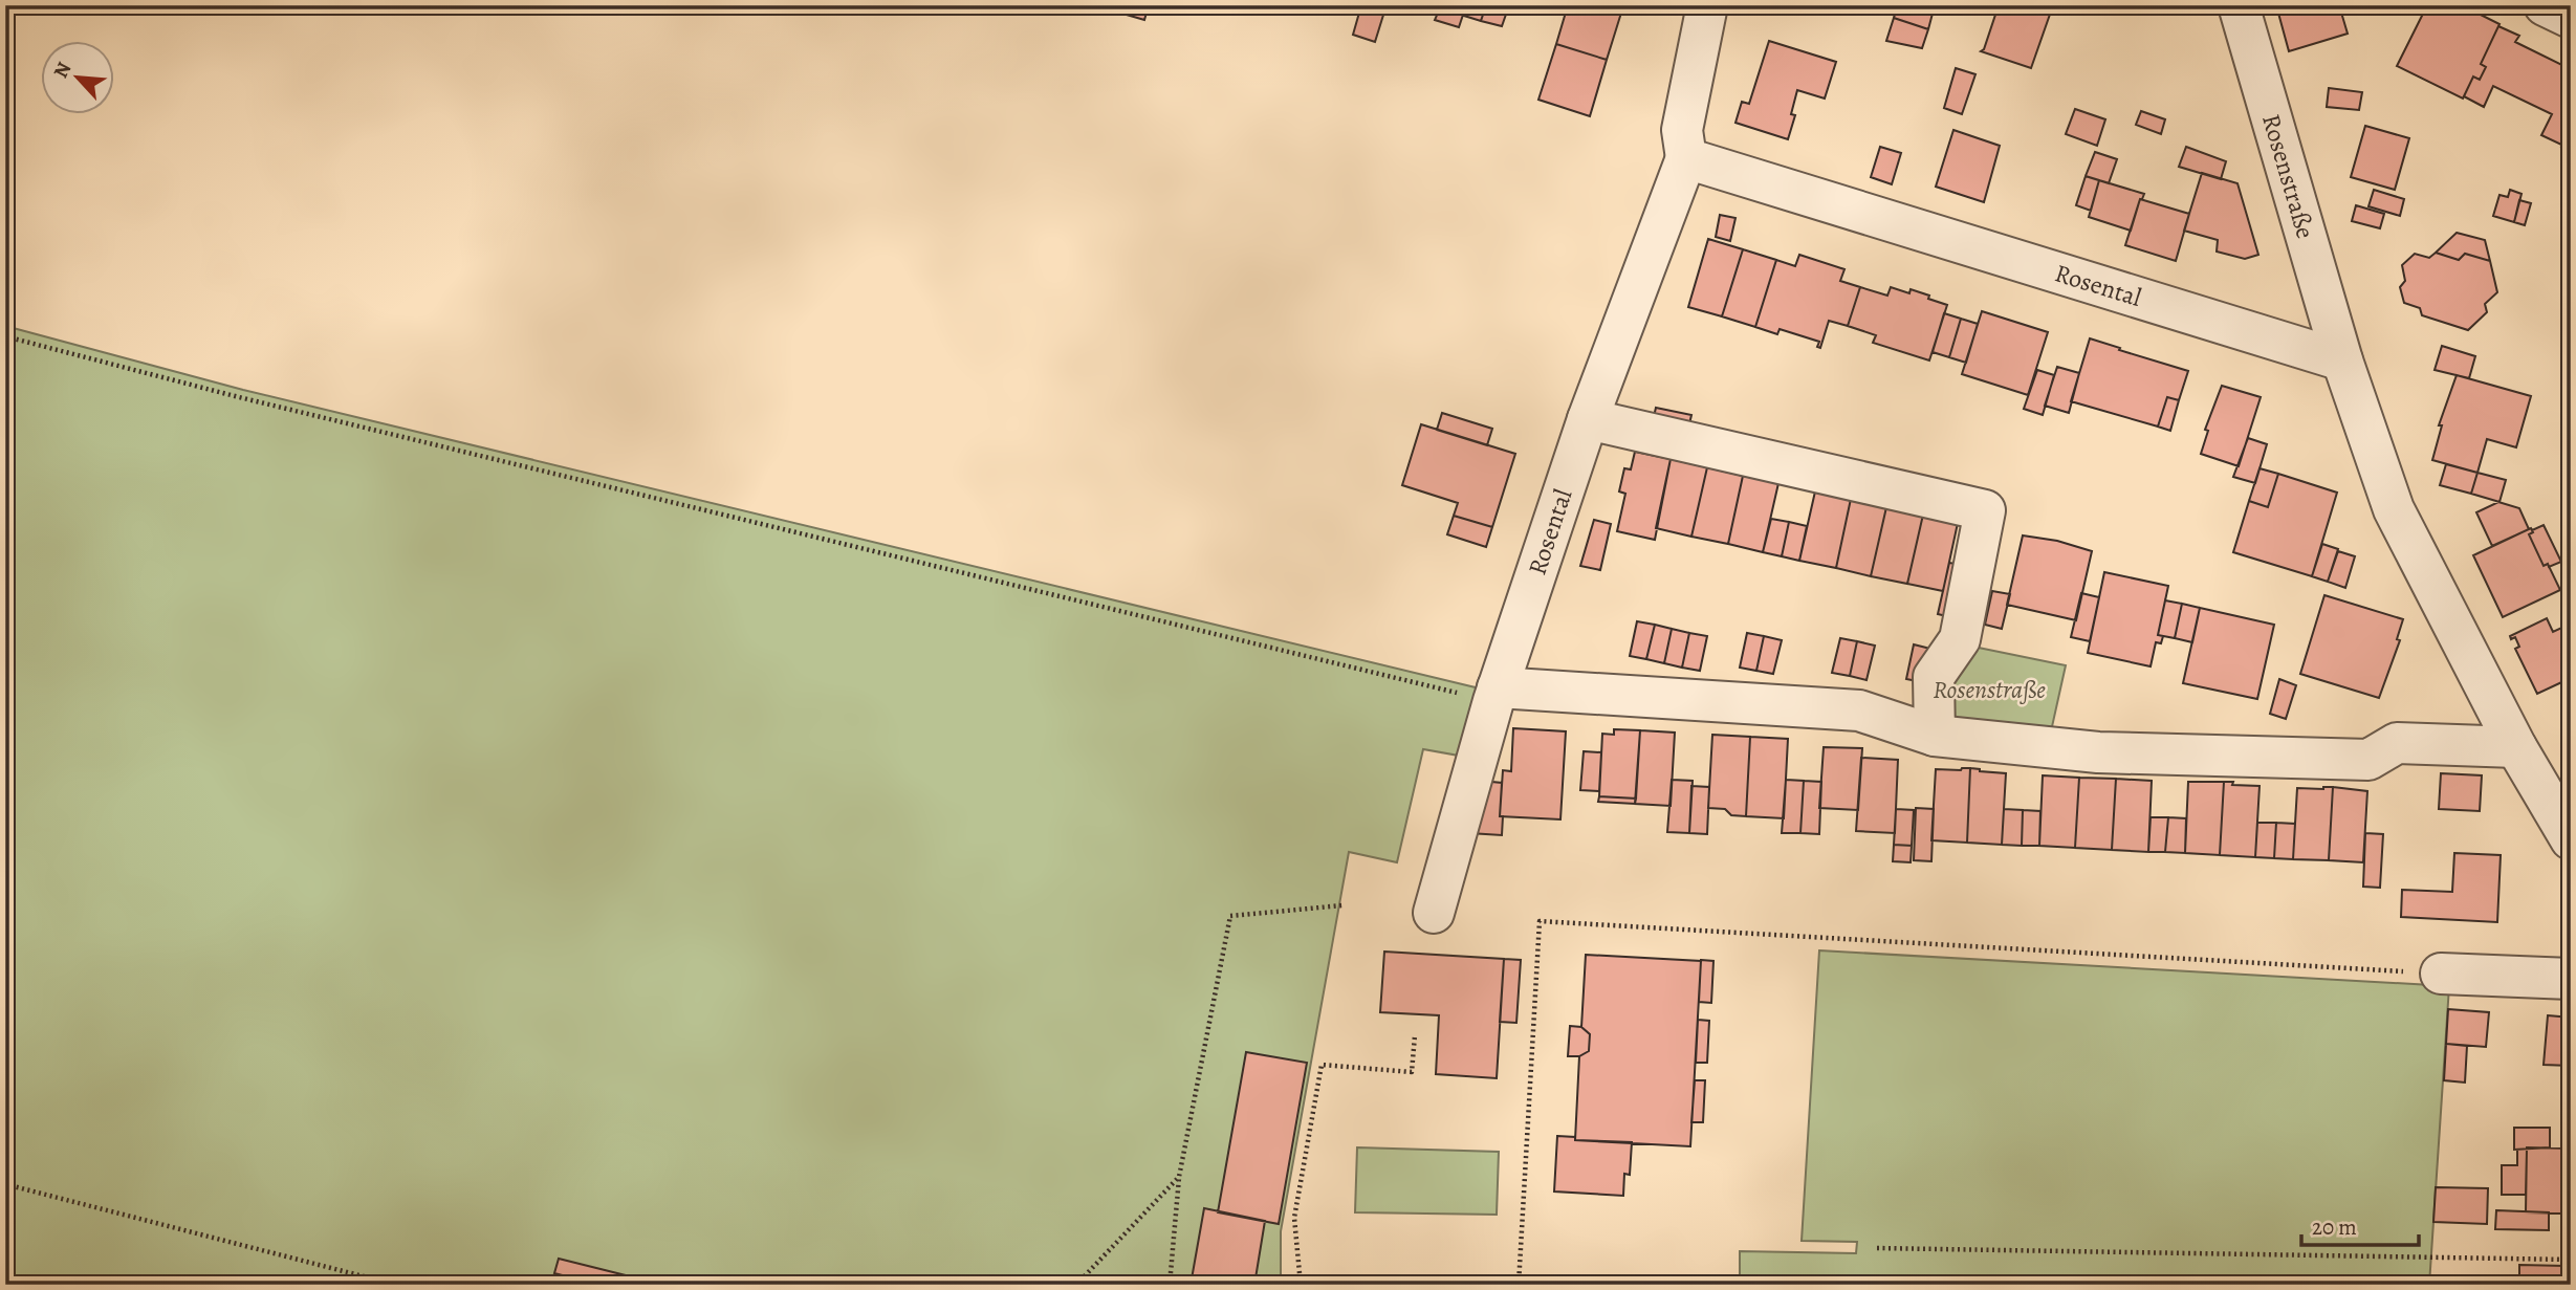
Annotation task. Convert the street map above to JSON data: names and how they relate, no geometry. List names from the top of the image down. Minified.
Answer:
{"streets":{"street":["Rosenstraße","Rosental"]},"crossings":[["Rosenstraße","Rosental"]],"parks":["Rosenstraße"],"scale_bar":"20 m","north":"top left"}
